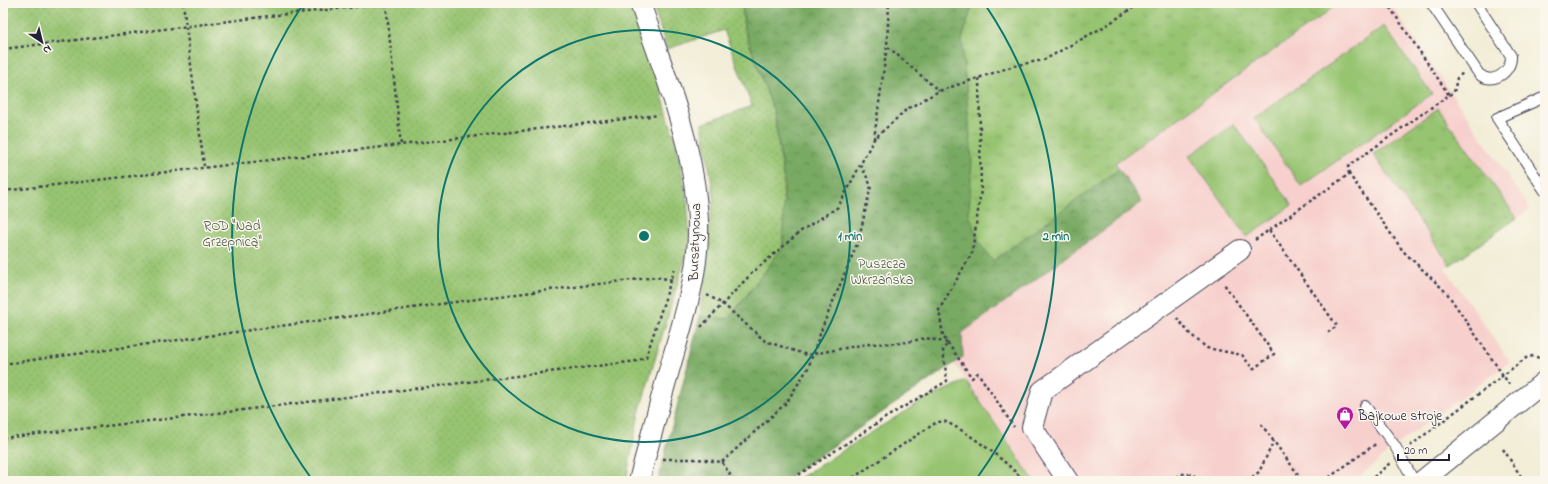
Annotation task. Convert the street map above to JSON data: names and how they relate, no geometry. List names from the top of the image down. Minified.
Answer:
{"streets":{"street":["Bursztynowa"]},"parks":["ROD \"Nad Grzepnicą\"","Puszcza Wkrzańska"],"places":{"shop":["Bajkowe stroje"]},"scale_bar":"20 m","north":"bottom right","rings":["1 min","2 min"]}
